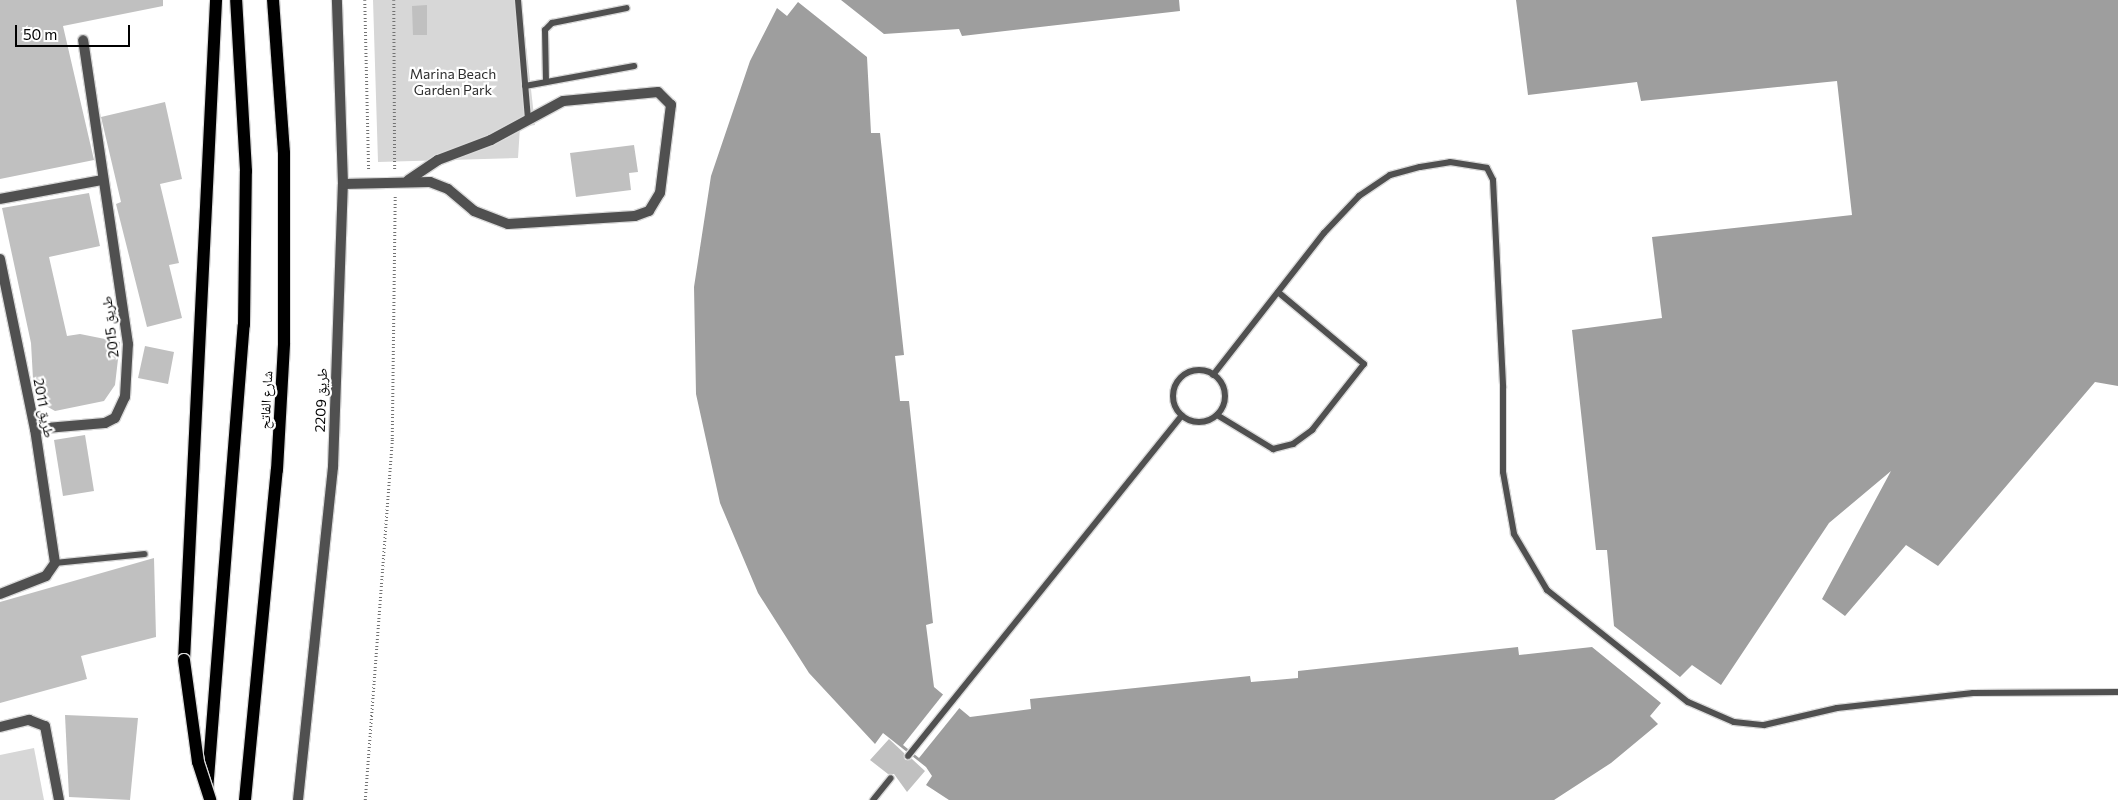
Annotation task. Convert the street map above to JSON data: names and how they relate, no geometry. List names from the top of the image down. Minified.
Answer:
{"streets":{"main road":["شارع الفاتح"],"street":["طريق 2015","طريق 2209","طريق 2011"]},"crossings":[["طريق 2015","طريق 2011"]],"parks":["Marina Beach Garden Park"],"scale_bar":"50 m"}
